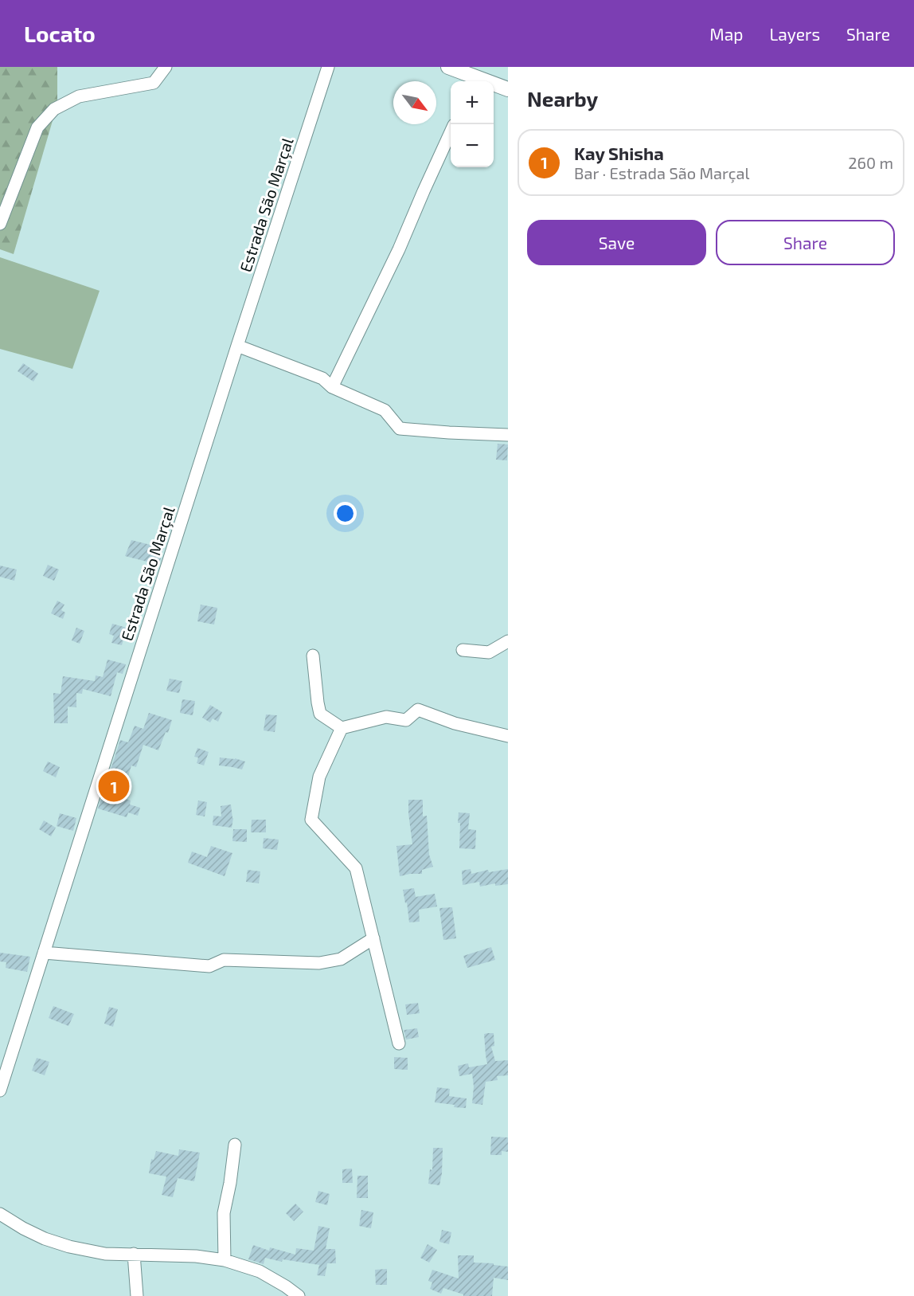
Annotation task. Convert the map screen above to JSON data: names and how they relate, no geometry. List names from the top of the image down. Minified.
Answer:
{"streets":{"street":["Estrada São Marçal"]},"north":"bottom right","page":{"header":"Locato","nav":["Map","Layers","Share"],"heading":"Nearby","map_buttons":["+","−"],"list":[{"mark":"1","name":"Kay Shisha","note":"Bar · Estrada São Marçal","value":"260 m"}],"buttons":["Save","Share"],"pins":"1"}}
